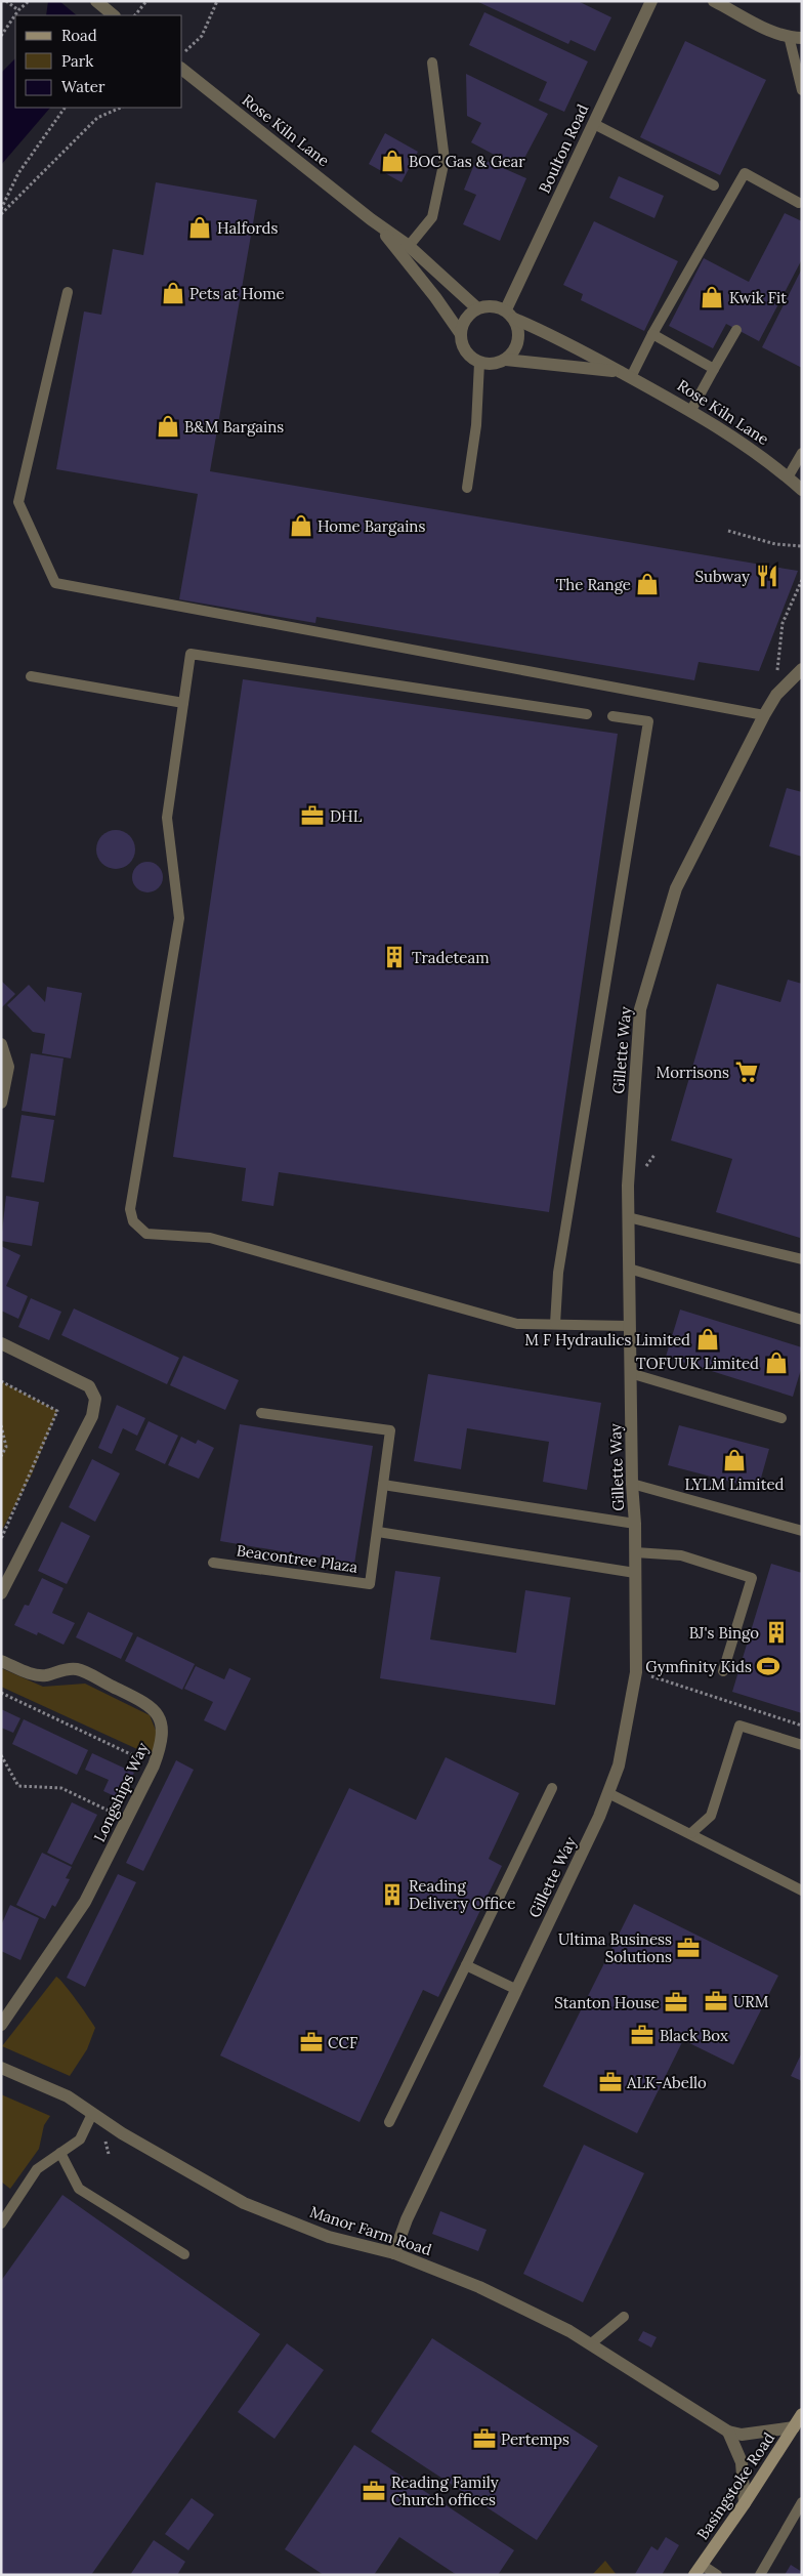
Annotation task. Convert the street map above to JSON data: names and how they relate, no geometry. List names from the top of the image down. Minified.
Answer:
{"streets":{"main road":["Basingstoke Road"],"street":["Rose Kiln Lane","Boulton Road","Gillette Way","Longships Way","Manor Farm Road"],"lane":["Beacontree Plaza"]},"crossings":[["Rose Kiln Lane","Boulton Road"],["Gillette Way","Manor Farm Road"],["Manor Farm Road","Basingstoke Road"]],"places":{"shop":["BOC Gas & Gear","Halfords","Pets at Home","Kwik Fit","B&M Bargains","Home Bargains","The Range","M F Hydraulics Limited","TOFUUK Limited","LYLM Limited"],"restaurant":["Subway"],"office":["DHL","Ultima Business Solutions","URM","Stanton House","Black Box","CCF","ALK-Abello","Pertemps","Reading Family Church offices"],"building":["Tradeteam","BJ's Bingo","Reading Delivery Office"],"supermarket":["Morrisons"],"sports":["Gymfinity Kids"]},"legend":["Road","Park","Water"]}
